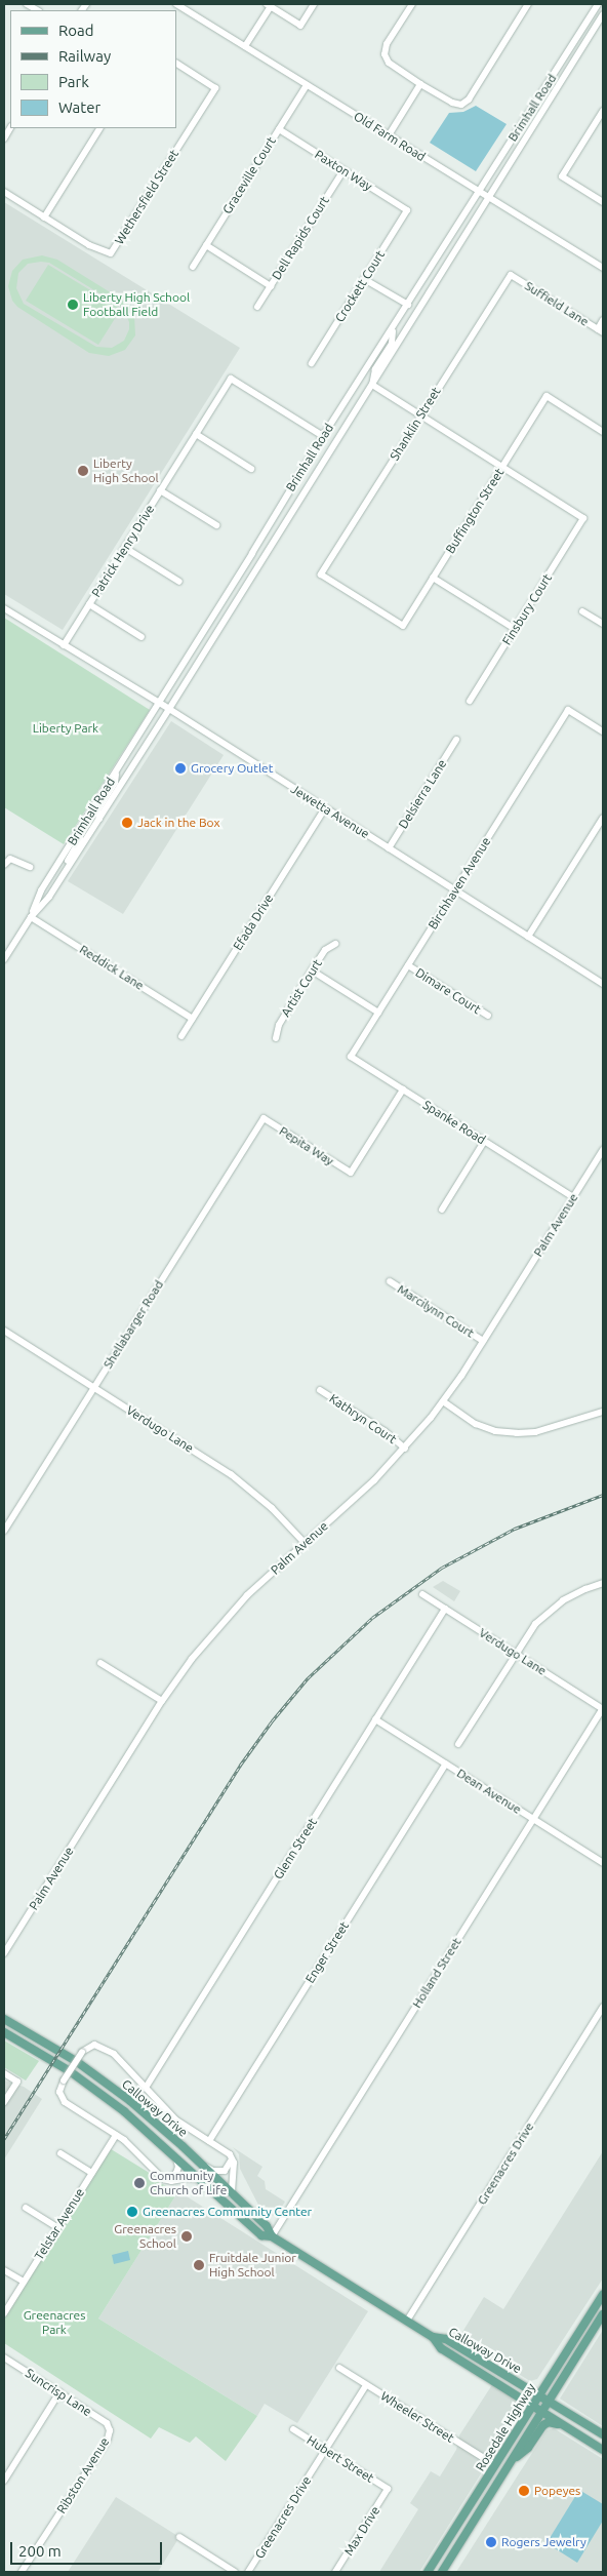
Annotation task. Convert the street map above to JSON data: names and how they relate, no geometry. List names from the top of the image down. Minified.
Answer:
{"streets":{"main road":["Calloway Drive","Rosedale Highway"],"street":["Brimhall Road","Old Farm Road","Paxton Way","Graceville Court","Wethersfield Street","Dell Rapids Court","Crockett Court","Suffield Lane","Shanklin Street","Buffington Street","Patrick Henry Drive","Finsbury Court","Delsierra Lane","Jewetta Avenue","Birchhaven Avenue","Efada Drive","Reddick Lane","Artist Court","Dimare Court","Spanke Road","Pepita Way","Palm Avenue","Marcilynn Court","Shellabarger Road","Kathryn Court","Verdugo Lane","Dean Avenue","Glenn Street","Enger Street","Holland Street","Greenacres Drive","Telstar Avenue","Suncrisp Lane","Wheeler Street","Hubert Street","Ribston Avenue","Max Drive"]},"crossings":[["Brimhall Road","Old Farm Road"],["Brimhall Road","Patrick Henry Drive"],["Brimhall Road","Jewetta Avenue"],["Brimhall Road","Reddick Lane"],["Old Farm Road","Graceville Court"],["Paxton Way","Graceville Court"],["Paxton Way","Dell Rapids Court"],["Paxton Way","Crockett Court"],["Suffield Lane","Shanklin Street"],["Shanklin Street","Buffington Street"],["Buffington Street","Finsbury Court"],["Patrick Henry Drive","Jewetta Avenue"],["Delsierra Lane","Jewetta Avenue"],["Jewetta Avenue","Birchhaven Avenue"],["Jewetta Avenue","Efada Drive"],["Birchhaven Avenue","Dimare Court"],["Birchhaven Avenue","Spanke Road"],["Efada Drive","Reddick Lane"],["Spanke Road","Pepita Way"],["Spanke Road","Palm Avenue"],["Pepita Way","Shellabarger Road"],["Palm Avenue","Marcilynn Court"],["Palm Avenue","Kathryn Court"],["Palm Avenue","Verdugo Lane"],["Shellabarger Road","Verdugo Lane"],["Verdugo Lane","Glenn Street"],["Verdugo Lane","Holland Street"],["Dean Avenue","Glenn Street"],["Dean Avenue","Enger Street"],["Dean Avenue","Holland Street"],["Holland Street","Calloway Drive"],["Calloway Drive","Greenacres Drive"],["Calloway Drive","Rosedale Highway"],["Greenacres Drive","Wheeler Street"],["Greenacres Drive","Hubert Street"],["Suncrisp Lane","Ribston Avenue"],["Wheeler Street","Rosedale Highway"],["Hubert Street","Max Drive"]],"parks":["Liberty Park","Greenacres Park"],"places":["Liberty High School Football Field","Liberty High School","Grocery Outlet","Jack in the Box","Community Church of Life","Greenacres Community Center","Greenacres School","Fruitdale Junior High School","Popeyes","Rogers Jewelry"],"legend":["Road","Railway","Park","Water"],"scale_bar":"200 m"}
